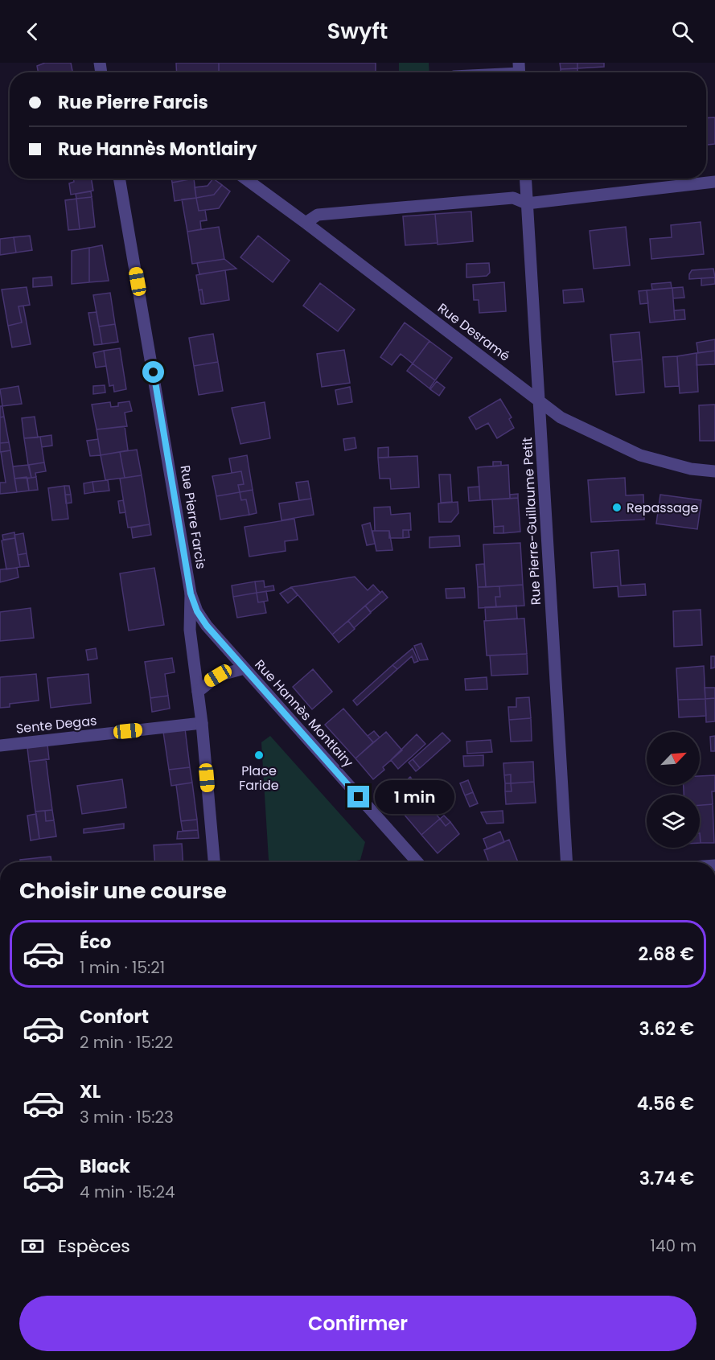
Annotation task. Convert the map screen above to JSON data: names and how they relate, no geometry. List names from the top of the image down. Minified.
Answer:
{"streets":{"street":["Rue Desramé","Rue Pierre Farcis","Rue Pierre-Guillaume Petit","Rue Hannès Montlairy","Sente Degas"]},"crossings":[["Rue Desramé","Rue Pierre-Guillaume Petit"],["Rue Pierre Farcis","Rue Hannès Montlairy"],["Rue Pierre Farcis","Sente Degas"]],"places":["Repassage","Place Faride"],"north":"top right","page":{"header":"Swyft","banner":["Rue Pierre Farcis","Rue Hannès Montlairy"],"bubble":"1 min","heading":"Choisir une course","list":[{"name":"Éco","note":"1 min · 15:21","value":"2.68 €"},{"name":"Confort","note":"2 min · 15:22","value":"3.62 €"},{"name":"XL","note":"3 min · 15:23","value":"4.56 €"},{"name":"Black","note":"4 min · 15:24","value":"3.74 €"}],"pay":["Espèces","140 m"],"buttons":"Confirmer"}}
